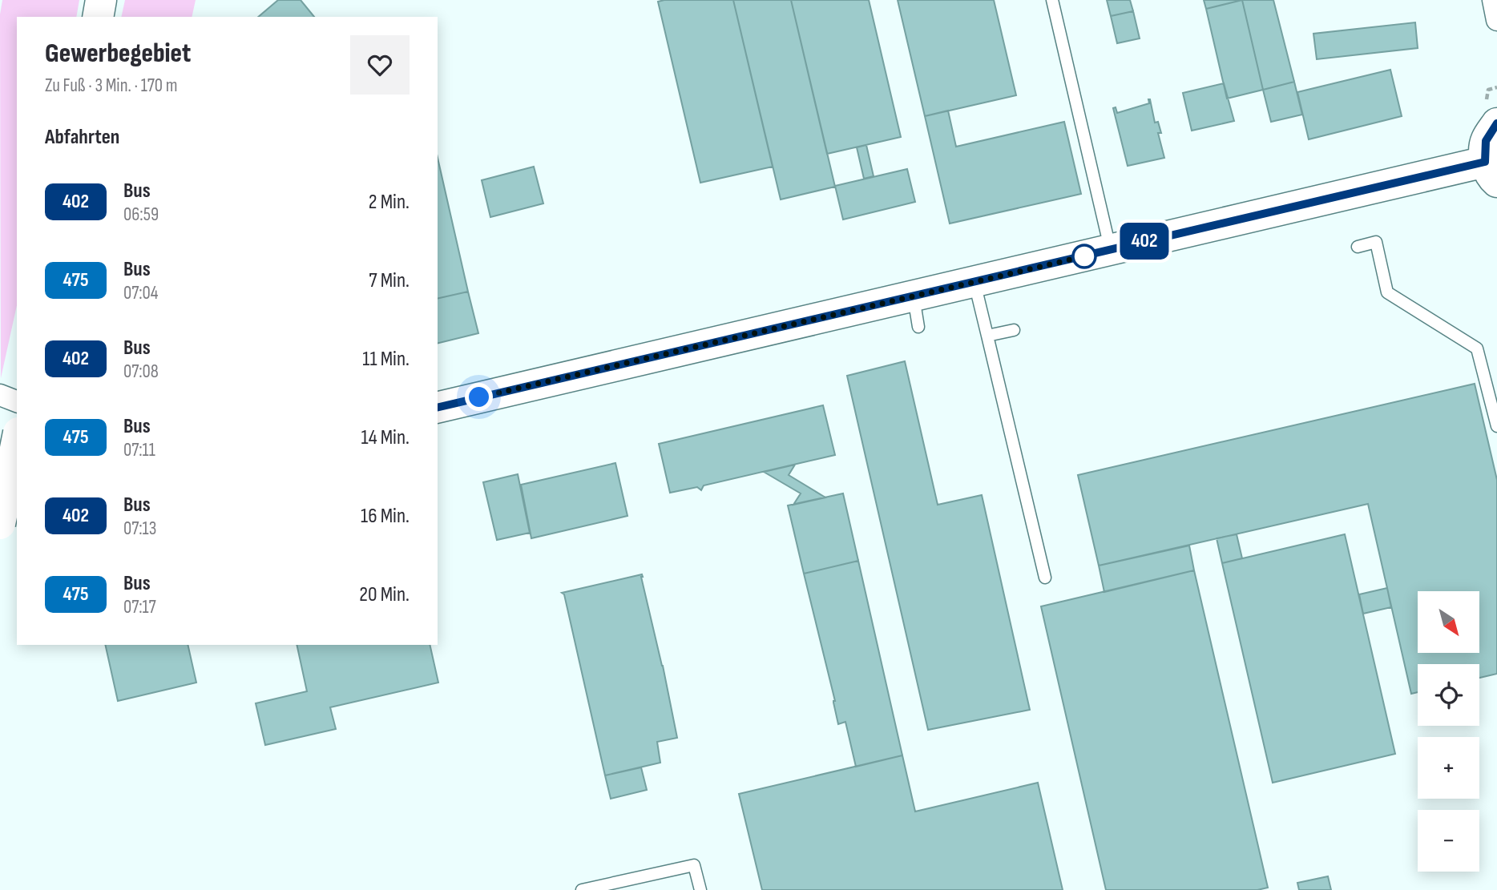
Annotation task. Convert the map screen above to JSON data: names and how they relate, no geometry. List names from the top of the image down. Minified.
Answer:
{"lines":["bus line 402"],"north":"bottom right","page":{"on_map":"402","heading":[["Gewerbegebiet","Zu Fuß · 3 Min. · 170 m"],"Abfahrten"],"list":[{"mark":"402","name":"Bus","note":"06:59","value":"2 Min."},{"mark":"475","name":"Bus","note":"07:04","value":"7 Min."},{"mark":"402","name":"Bus","note":"07:08","value":"11 Min."},{"mark":"475","name":"Bus","note":"07:11","value":"14 Min."},{"mark":"402","name":"Bus","note":"07:13","value":"16 Min."},{"mark":"475","name":"Bus","note":"07:17","value":"20 Min."}],"map_buttons":["+","−"]}}
